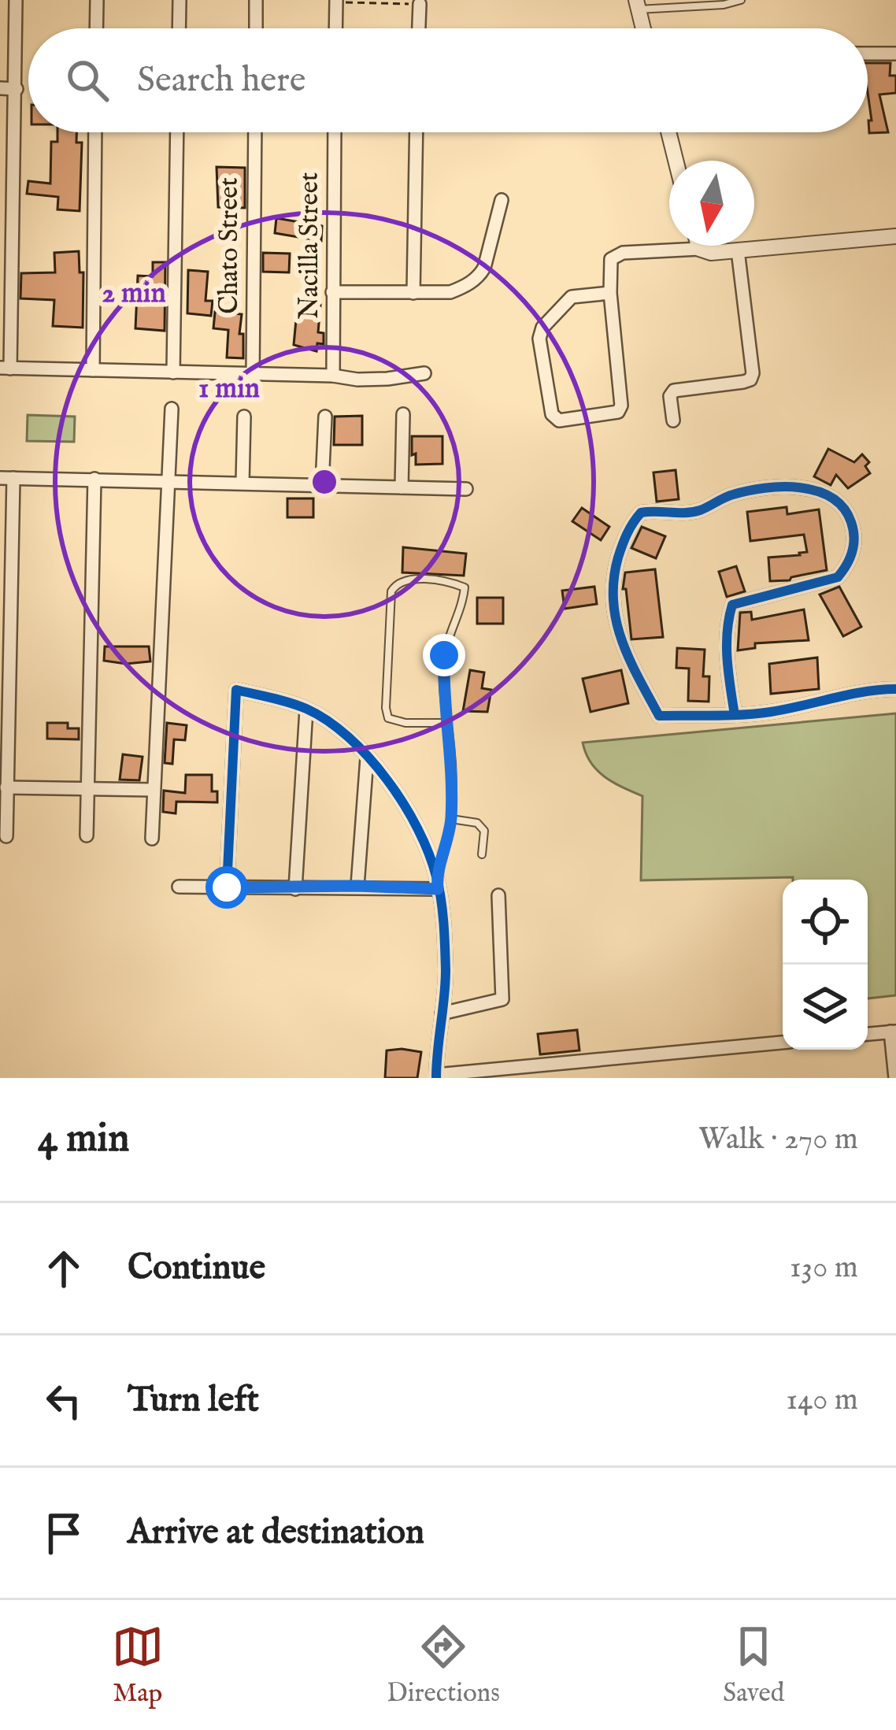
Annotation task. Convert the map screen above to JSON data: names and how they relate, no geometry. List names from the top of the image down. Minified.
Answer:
{"streets":{"street":["Chato Street","Nacilla Street"]},"north":"bottom","page":{"search":"Search here","heading":["4 min","Walk · 270 m"],"list":[["Continue","130 m"],["Turn left","140 m"],"Arrive at destination"],"nav":["Map","Directions","Saved"]},"rings":["2 min","1 min"]}
